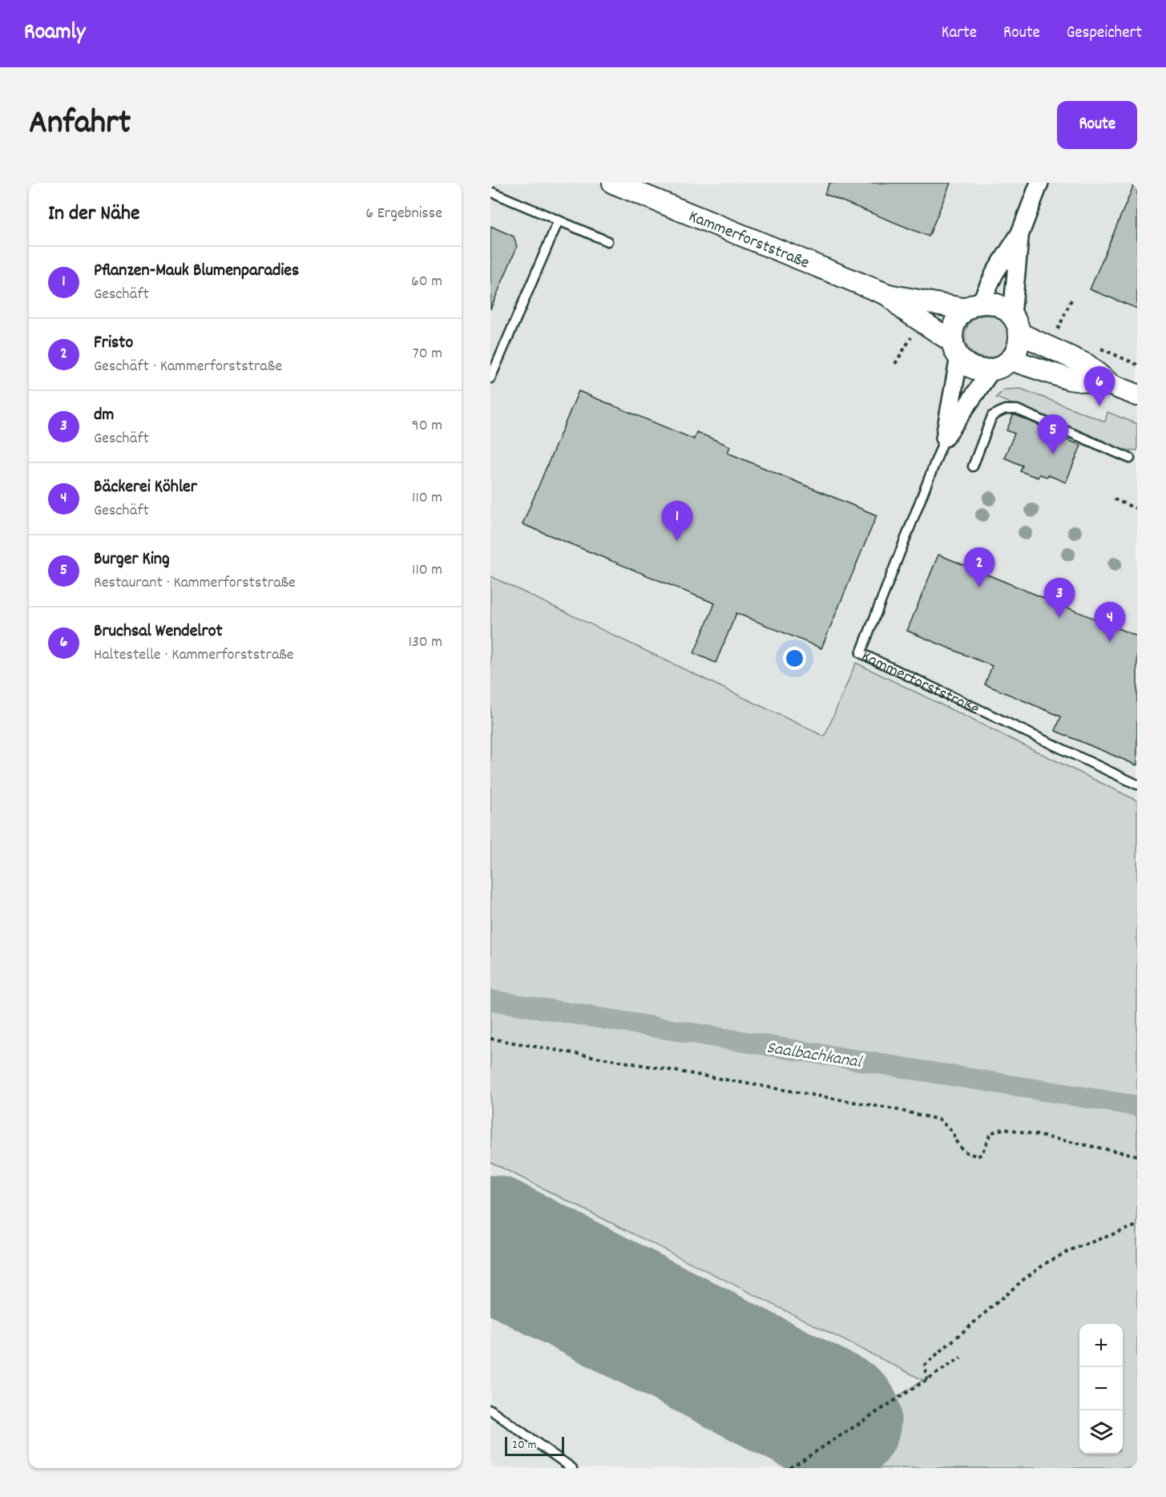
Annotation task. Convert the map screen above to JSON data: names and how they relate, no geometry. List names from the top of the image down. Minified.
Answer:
{"streets":{"street":["Kammerforststraße"]},"water":["Saalbachkanal"],"scale_bar":"20 m","page":{"header":"Roamly","nav":["Karte","Route","Gespeichert"],"title":"Anfahrt","buttons":"Route","heading":["In der Nähe","6 Ergebnisse"],"list":[{"mark":"1","name":"Pflanzen-Mauk Blumenparadies","note":"Geschäft","value":"60 m"},{"mark":"2","name":"Fristo","note":"Geschäft · Kammerforststraße","value":"70 m"},{"mark":"3","name":"dm","note":"Geschäft","value":"90 m"},{"mark":"4","name":"Bäckerei Köhler","note":"Geschäft","value":"110 m"},{"mark":"5","name":"Burger King","note":"Restaurant · Kammerforststraße","value":"110 m"},{"mark":"6","name":"Bruchsal Wendelrot","note":"Haltestelle · Kammerforststraße","value":"130 m"}],"pins":["6","5","1","2","3","4"],"map_buttons":["+","−"],"scale":"20 m"}}
